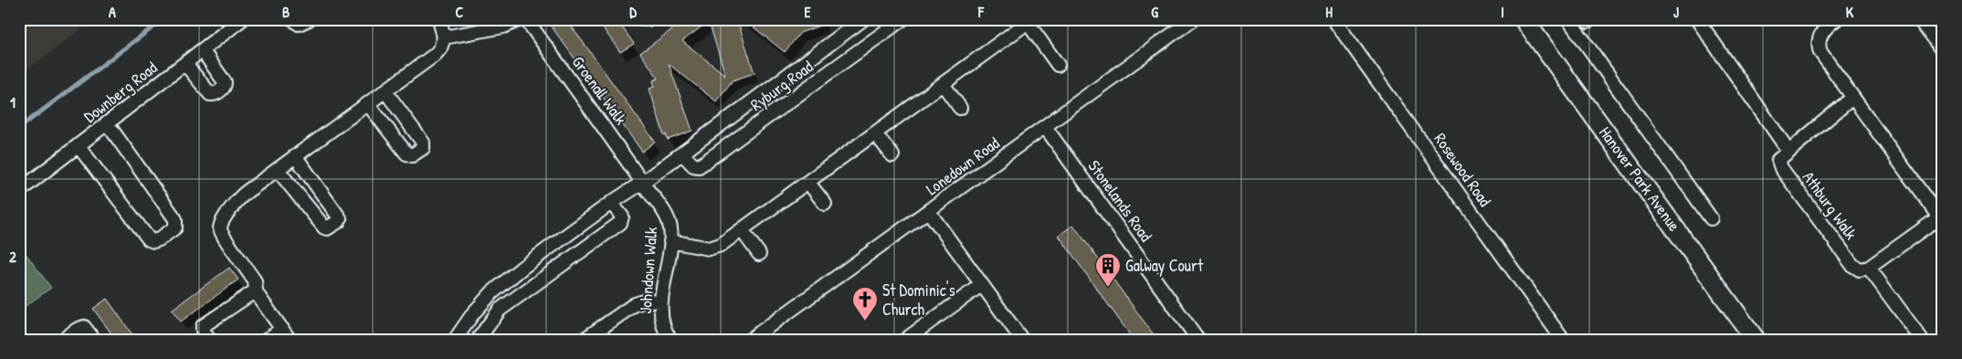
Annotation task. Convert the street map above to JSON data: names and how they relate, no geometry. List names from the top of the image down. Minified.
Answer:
{"streets":{"street":["Ryburg Road","Groenall Walk","Downberg Road","Lonedown Road","Rosewood Road","Hanover Park Avenue","Stonelands Road","Athburg Walk","Johndown Walk"]},"crossings":[["Ryburg Road","Groenall Walk"],["Ryburg Road","Johndown Walk"],["Groenall Walk","Johndown Walk"],["Lonedown Road","Stonelands Road"]],"places":{"building":["Galway Court"],"church":["St Dominic's Church"]},"grid":{"columns":["A","B","C","D","E","F","G","H","I","J","K"],"rows":["1","2"]}}
